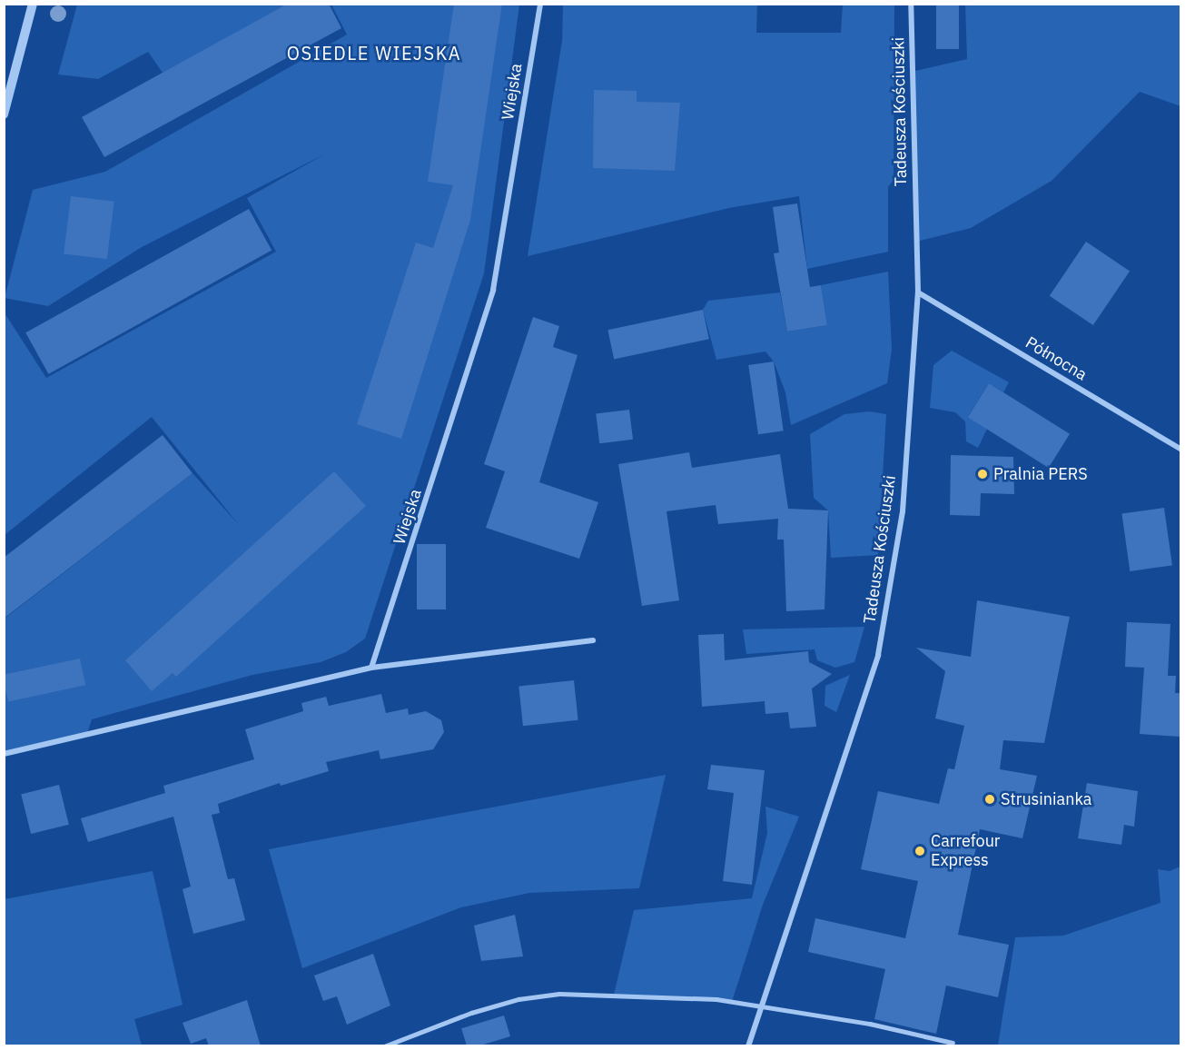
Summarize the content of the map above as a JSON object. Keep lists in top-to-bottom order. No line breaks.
{"streets":{"street":["Wiejska","Tadeusza Kościuszki","Północna"]},"crossings":[["Tadeusza Kościuszki","Północna"]],"districts":["OSIEDLE WIEJSKA"],"places":["Pralnia PERS","Strusinianka","Carrefour Express"]}
